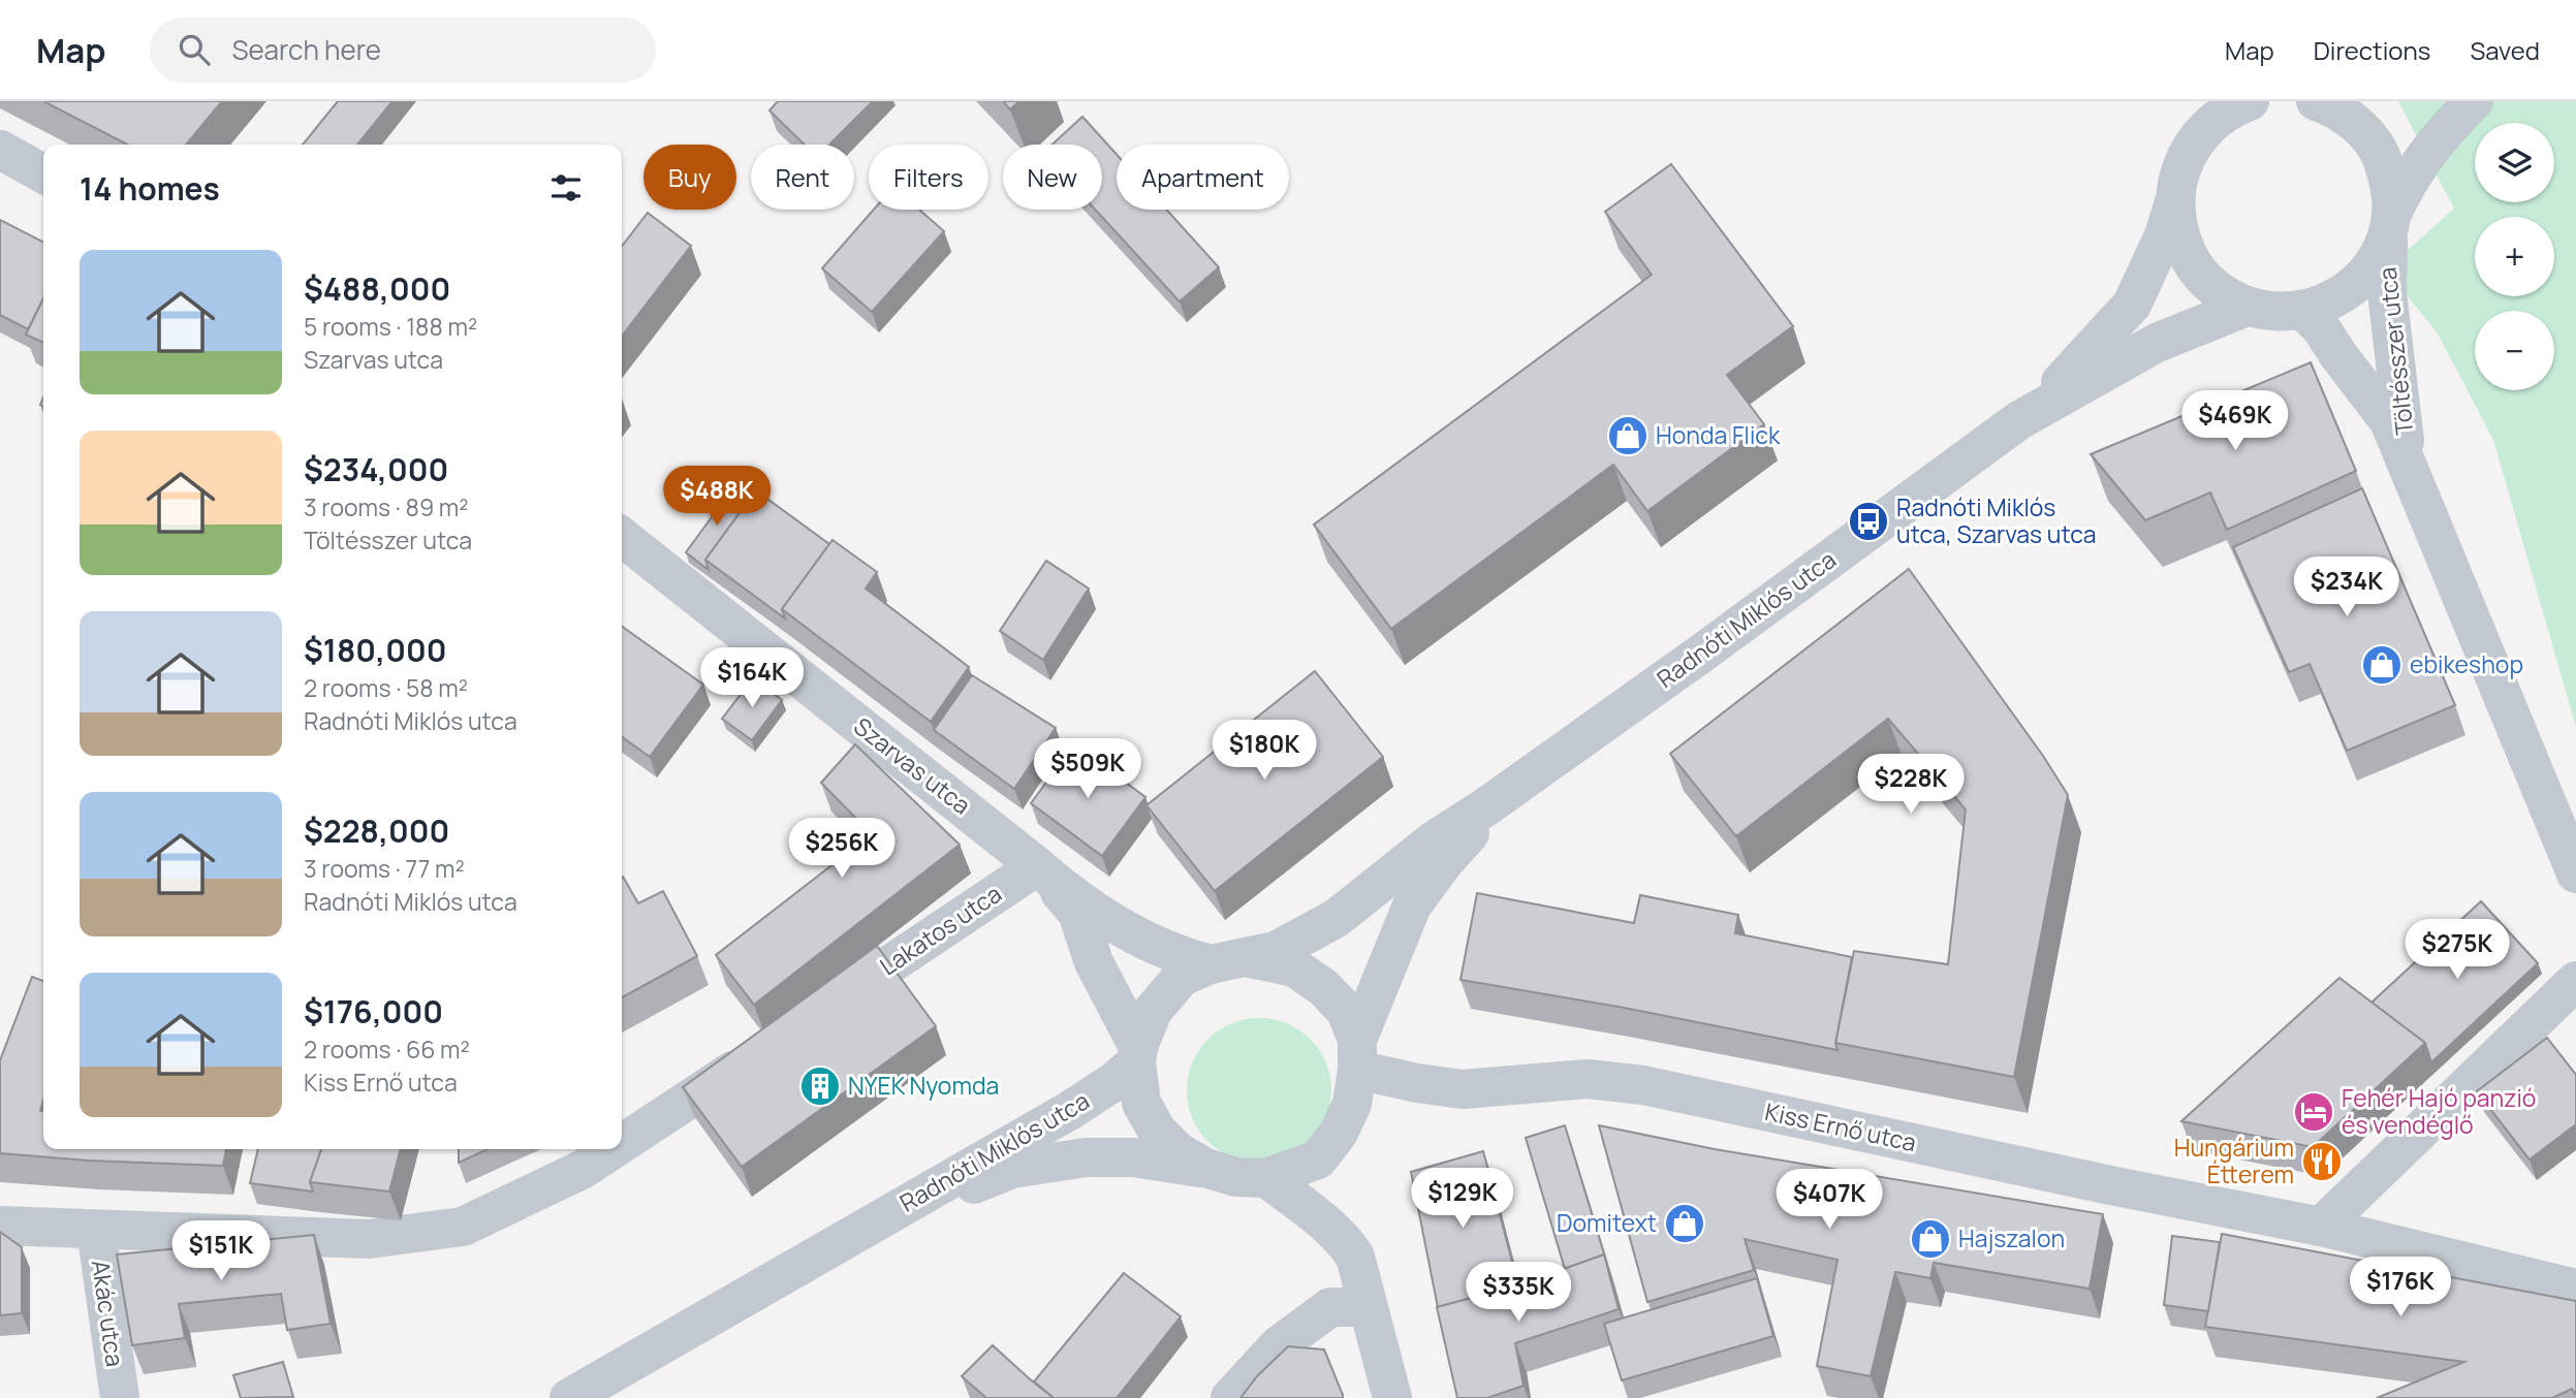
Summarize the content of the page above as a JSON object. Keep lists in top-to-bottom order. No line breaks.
{"streets":{"street":["Töltésszer utca","Radnóti Miklós utca","Szarvas utca","Lakatos utca","Kiss Ernő utca","Akác utca"]},"crossings":[["Radnóti Miklós utca","Szarvas utca"],["Radnóti Miklós utca","Kiss Ernő utca"],["Szarvas utca","Lakatos utca"],["Szarvas utca","Kiss Ernő utca"]],"places":{"shop":["Honda Flick","ebikeshop","Domitext","Hajszalon"],"bus stop":["Radnóti Miklós utca, Szarvas utca"],"building":["NYEK Nyomda"],"hotel":["Fehér Hajó panzió és vendéglő"],"restaurant":["Hungárium Étterem"]},"page":{"header":"Map","search":"Search here","nav":["Map","Directions","Saved"],"map_buttons":["+","−"],"chip":["Buy","Rent","Filters","New","Apartment"],"heading":"14 homes","list":[{"name":"$488,000","note":"5 rooms · 188 m² · Szarvas utca"},{"name":"$234,000","note":"3 rooms · 89 m² · Töltésszer utca"},{"name":"$180,000","note":"2 rooms · 58 m² · Radnóti Miklós utca"},{"name":"$228,000","note":"3 rooms · 77 m² · Radnóti Miklós utca"},{"name":"$176,000","note":"2 rooms · 66 m² · Kiss Ernő utca"}],"price":["$469K","$488K","$234K","$164K","$180K","$509K","$228K","$256K","$275K","$129K","$407K","$151K","$176K","$335K"]}}
